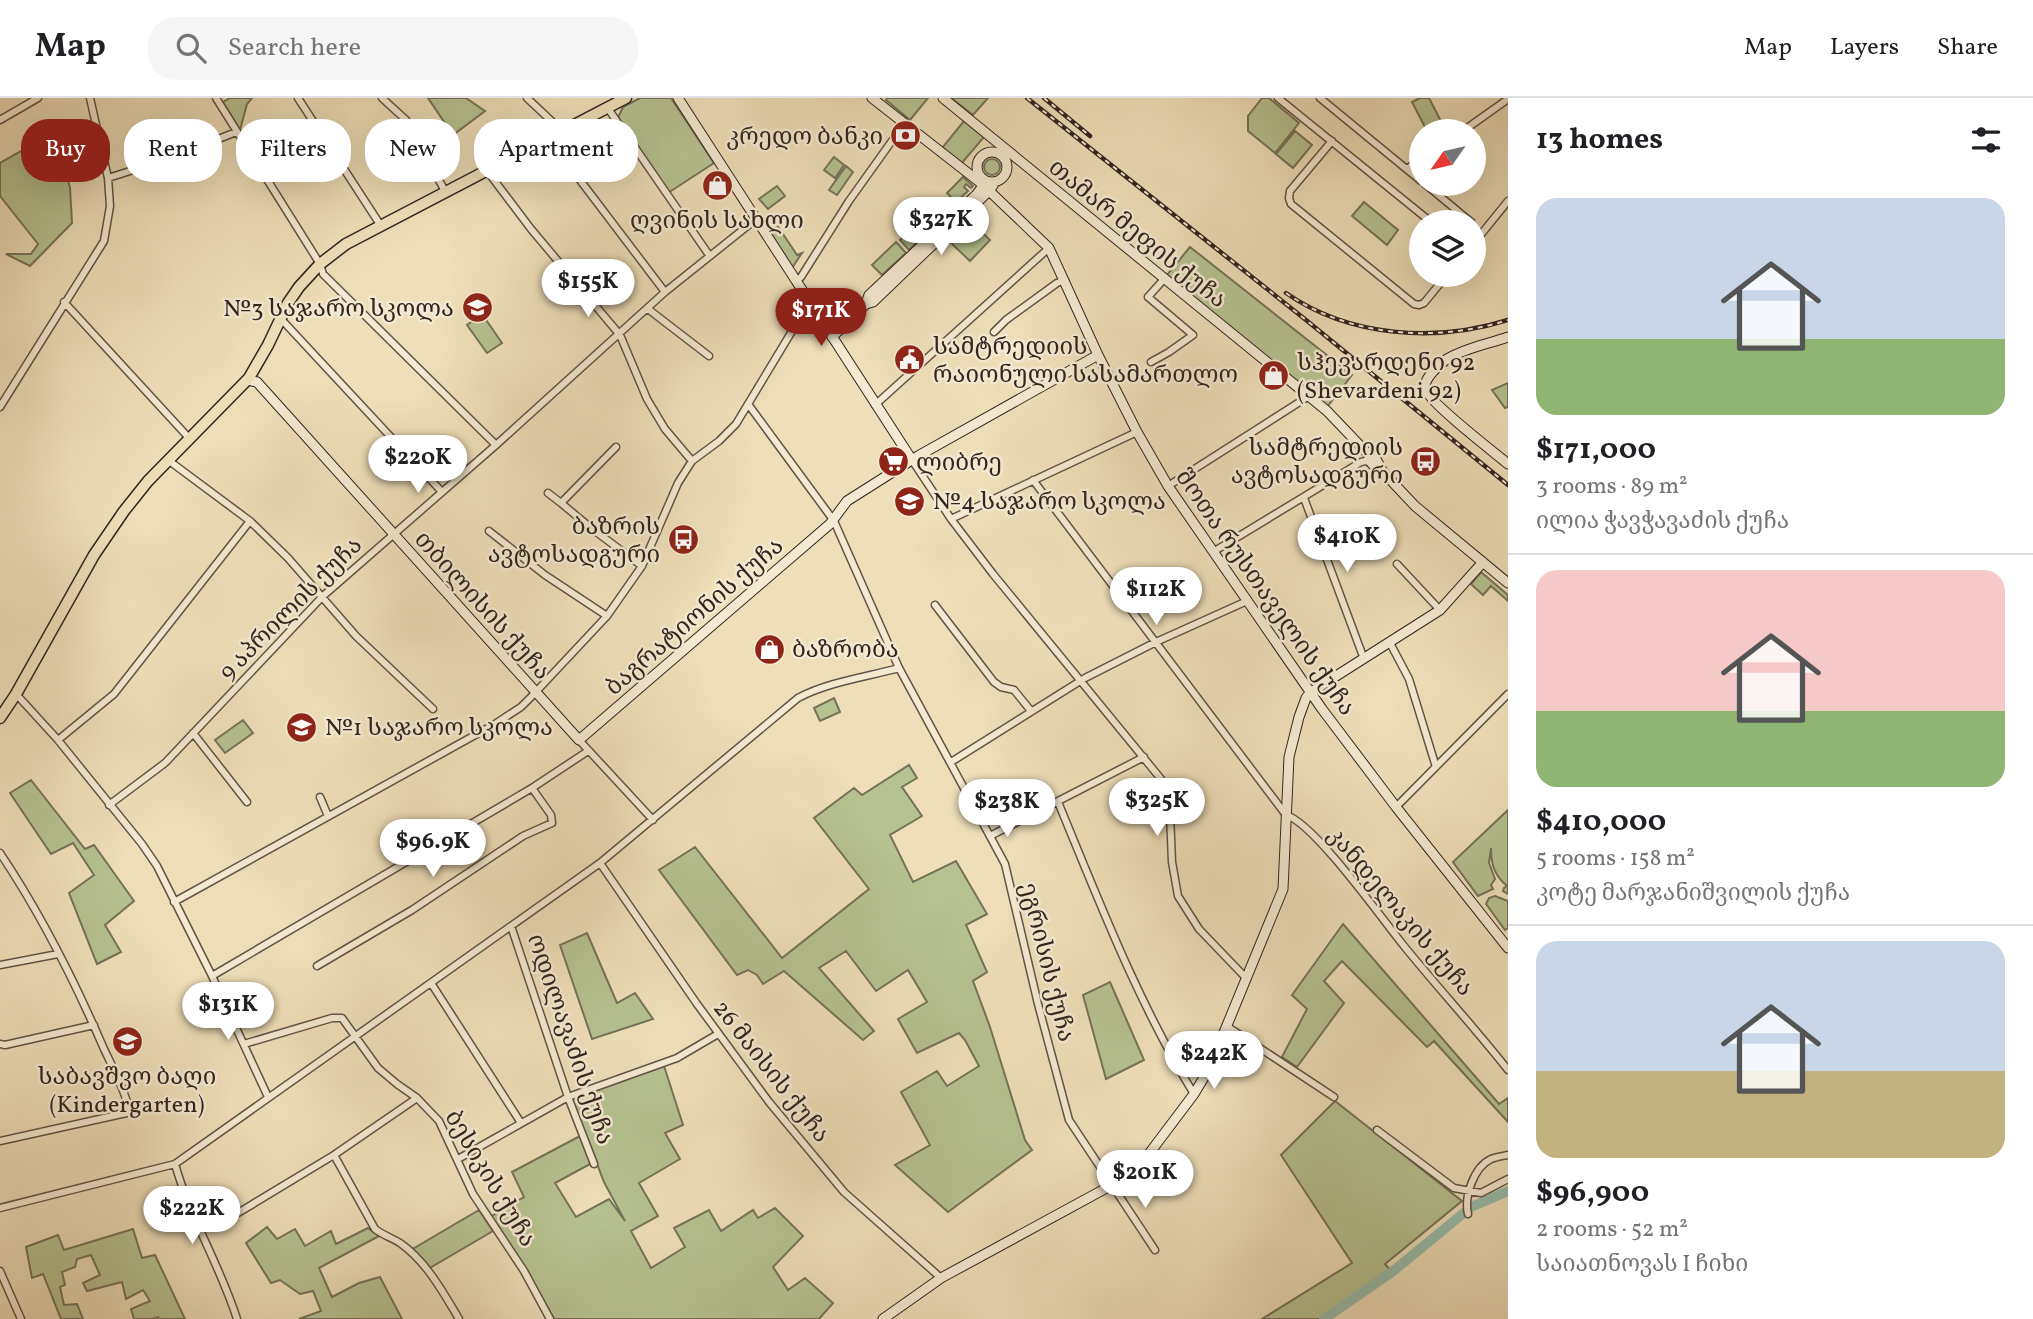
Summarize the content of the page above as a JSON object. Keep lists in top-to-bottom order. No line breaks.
{"streets":{"street":["თამარ მეფის ქუჩა","შოთა რუსთაველის ქუჩა","თბილისის ქუჩა","9 აპრილის ქუჩა","ბაგრატიონის ქუჩა","კანდელაკის ქუჩა","ეგრისის ქუჩა","ოდილავაძის ქუჩა","26 მაისის ქუჩა","ბესიკის ქუჩა"]},"crossings":[["შოთა რუსთაველის ქუჩა","ბაგრატიონის ქუჩა"],["თბილისის ქუჩა","9 აპრილის ქუჩა"],["თბილისის ქუჩა","ბაგრატიონის ქუჩა"],["ბაგრატიონის ქუჩა","ეგრისის ქუჩა"]],"places":{"bank":["კრედო ბანკი"],"shop":["ღვინის სახლი","სჰევარდენი 92 (Shevardeni 92)","ბაზრობა"],"school or university":["№3 საჯარო სკოლა","№4 საჯარო სკოლა","№1 საჯარო სკოლა","საბავშვო ბაღი (Kindergarten)"],"public building":["სამტრედიის რაიონული სასამართლო"],"bus stop":["სამტრედიის ავტოსადგური","ბაზრის ავტოსადგური"],"supermarket":["ლიბრე"]},"north":"bottom left","page":{"header":"Map","search":"Search here","nav":["Map","Layers","Share"],"heading":"13 homes","chip":["Buy","Rent","Filters","New","Apartment"],"list":[{"name":"$171,000","note":"3 rooms · 89 m² · ილია ჭავჭავაძის ქუჩა"},{"name":"$410,000","note":"5 rooms · 158 m² · კოტე მარჯანიშვილის ქუჩა"},{"name":"$96,900","note":"2 rooms · 52 m² · საიათნოვას I ჩიხი"}],"price":["$327K","$155K","$171K","$220K","$410K","$112K","$325K","$238K","$96.9K","$131K","$242K","$201K","$222K"]}}
